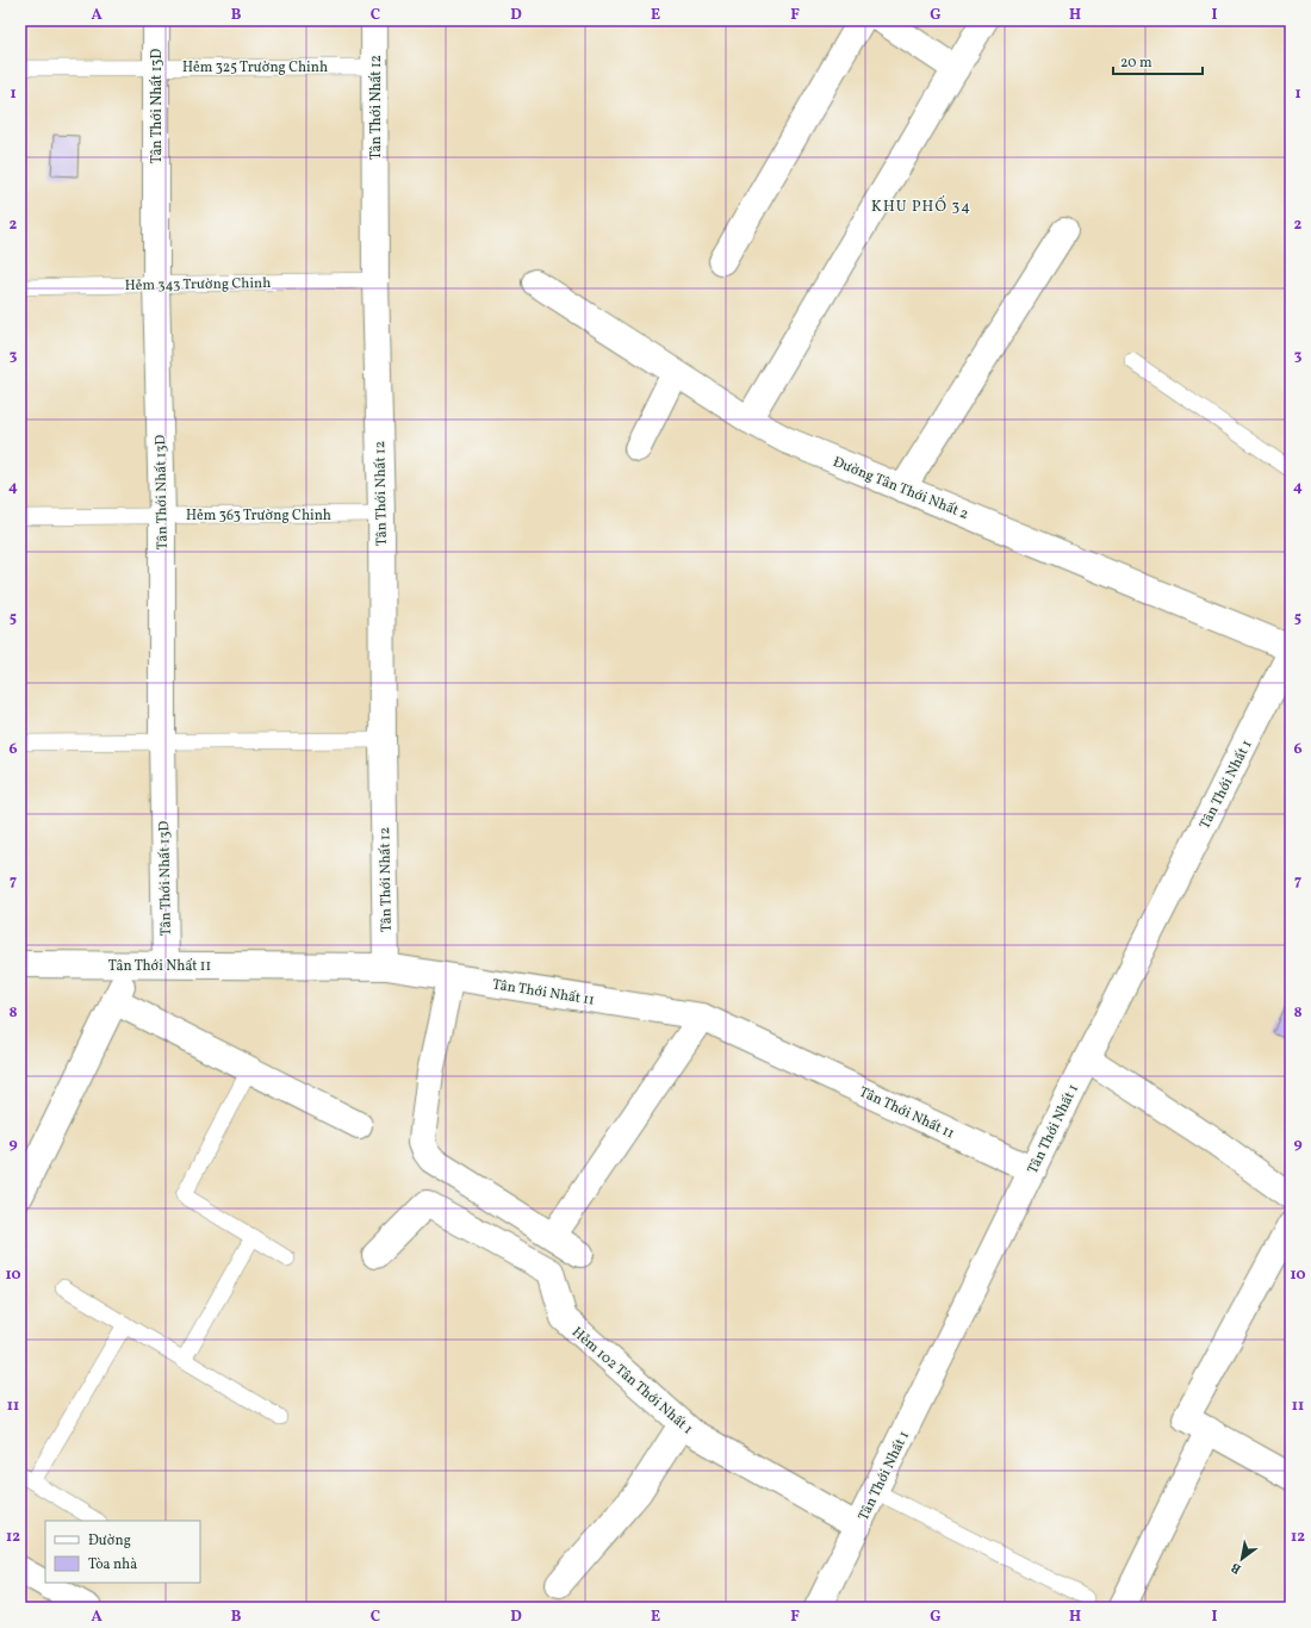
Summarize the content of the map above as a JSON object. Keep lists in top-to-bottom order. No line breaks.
{"streets":{"street":["Tân Thới Nhất 13D","Tân Thới Nhất 12","Đường Tân Thới Nhất 2","Tân Thới Nhất 1","Tân Thới Nhất 11","Hẻm 102 Tân Thới Nhất 1"],"lane":["Hẻm 325 Trường Chinh","Hẻm 343 Trường Chinh","Hẻm 363 Trường Chinh"]},"crossings":[["Hẻm 325 Trường Chinh","Tân Thới Nhất 13D"],["Hẻm 325 Trường Chinh","Tân Thới Nhất 12"],["Tân Thới Nhất 13D","Hẻm 343 Trường Chinh"],["Tân Thới Nhất 13D","Hẻm 363 Trường Chinh"],["Tân Thới Nhất 13D","Tân Thới Nhất 11"],["Tân Thới Nhất 12","Hẻm 343 Trường Chinh"],["Tân Thới Nhất 12","Hẻm 363 Trường Chinh"],["Tân Thới Nhất 12","Tân Thới Nhất 11"],["Tân Thới Nhất 1","Tân Thới Nhất 11"],["Tân Thới Nhất 1","Hẻm 102 Tân Thới Nhất 1"]],"districts":["KHU PHỐ 34"],"legend":["Đường","Tòa nhà"],"scale_bar":"20 m","north":"bottom left","grid":{"columns":["A","B","C","D","E","F","G","H","I"],"rows":["1","2","3","4","5","6","7","8","9","10","11","12"]}}
